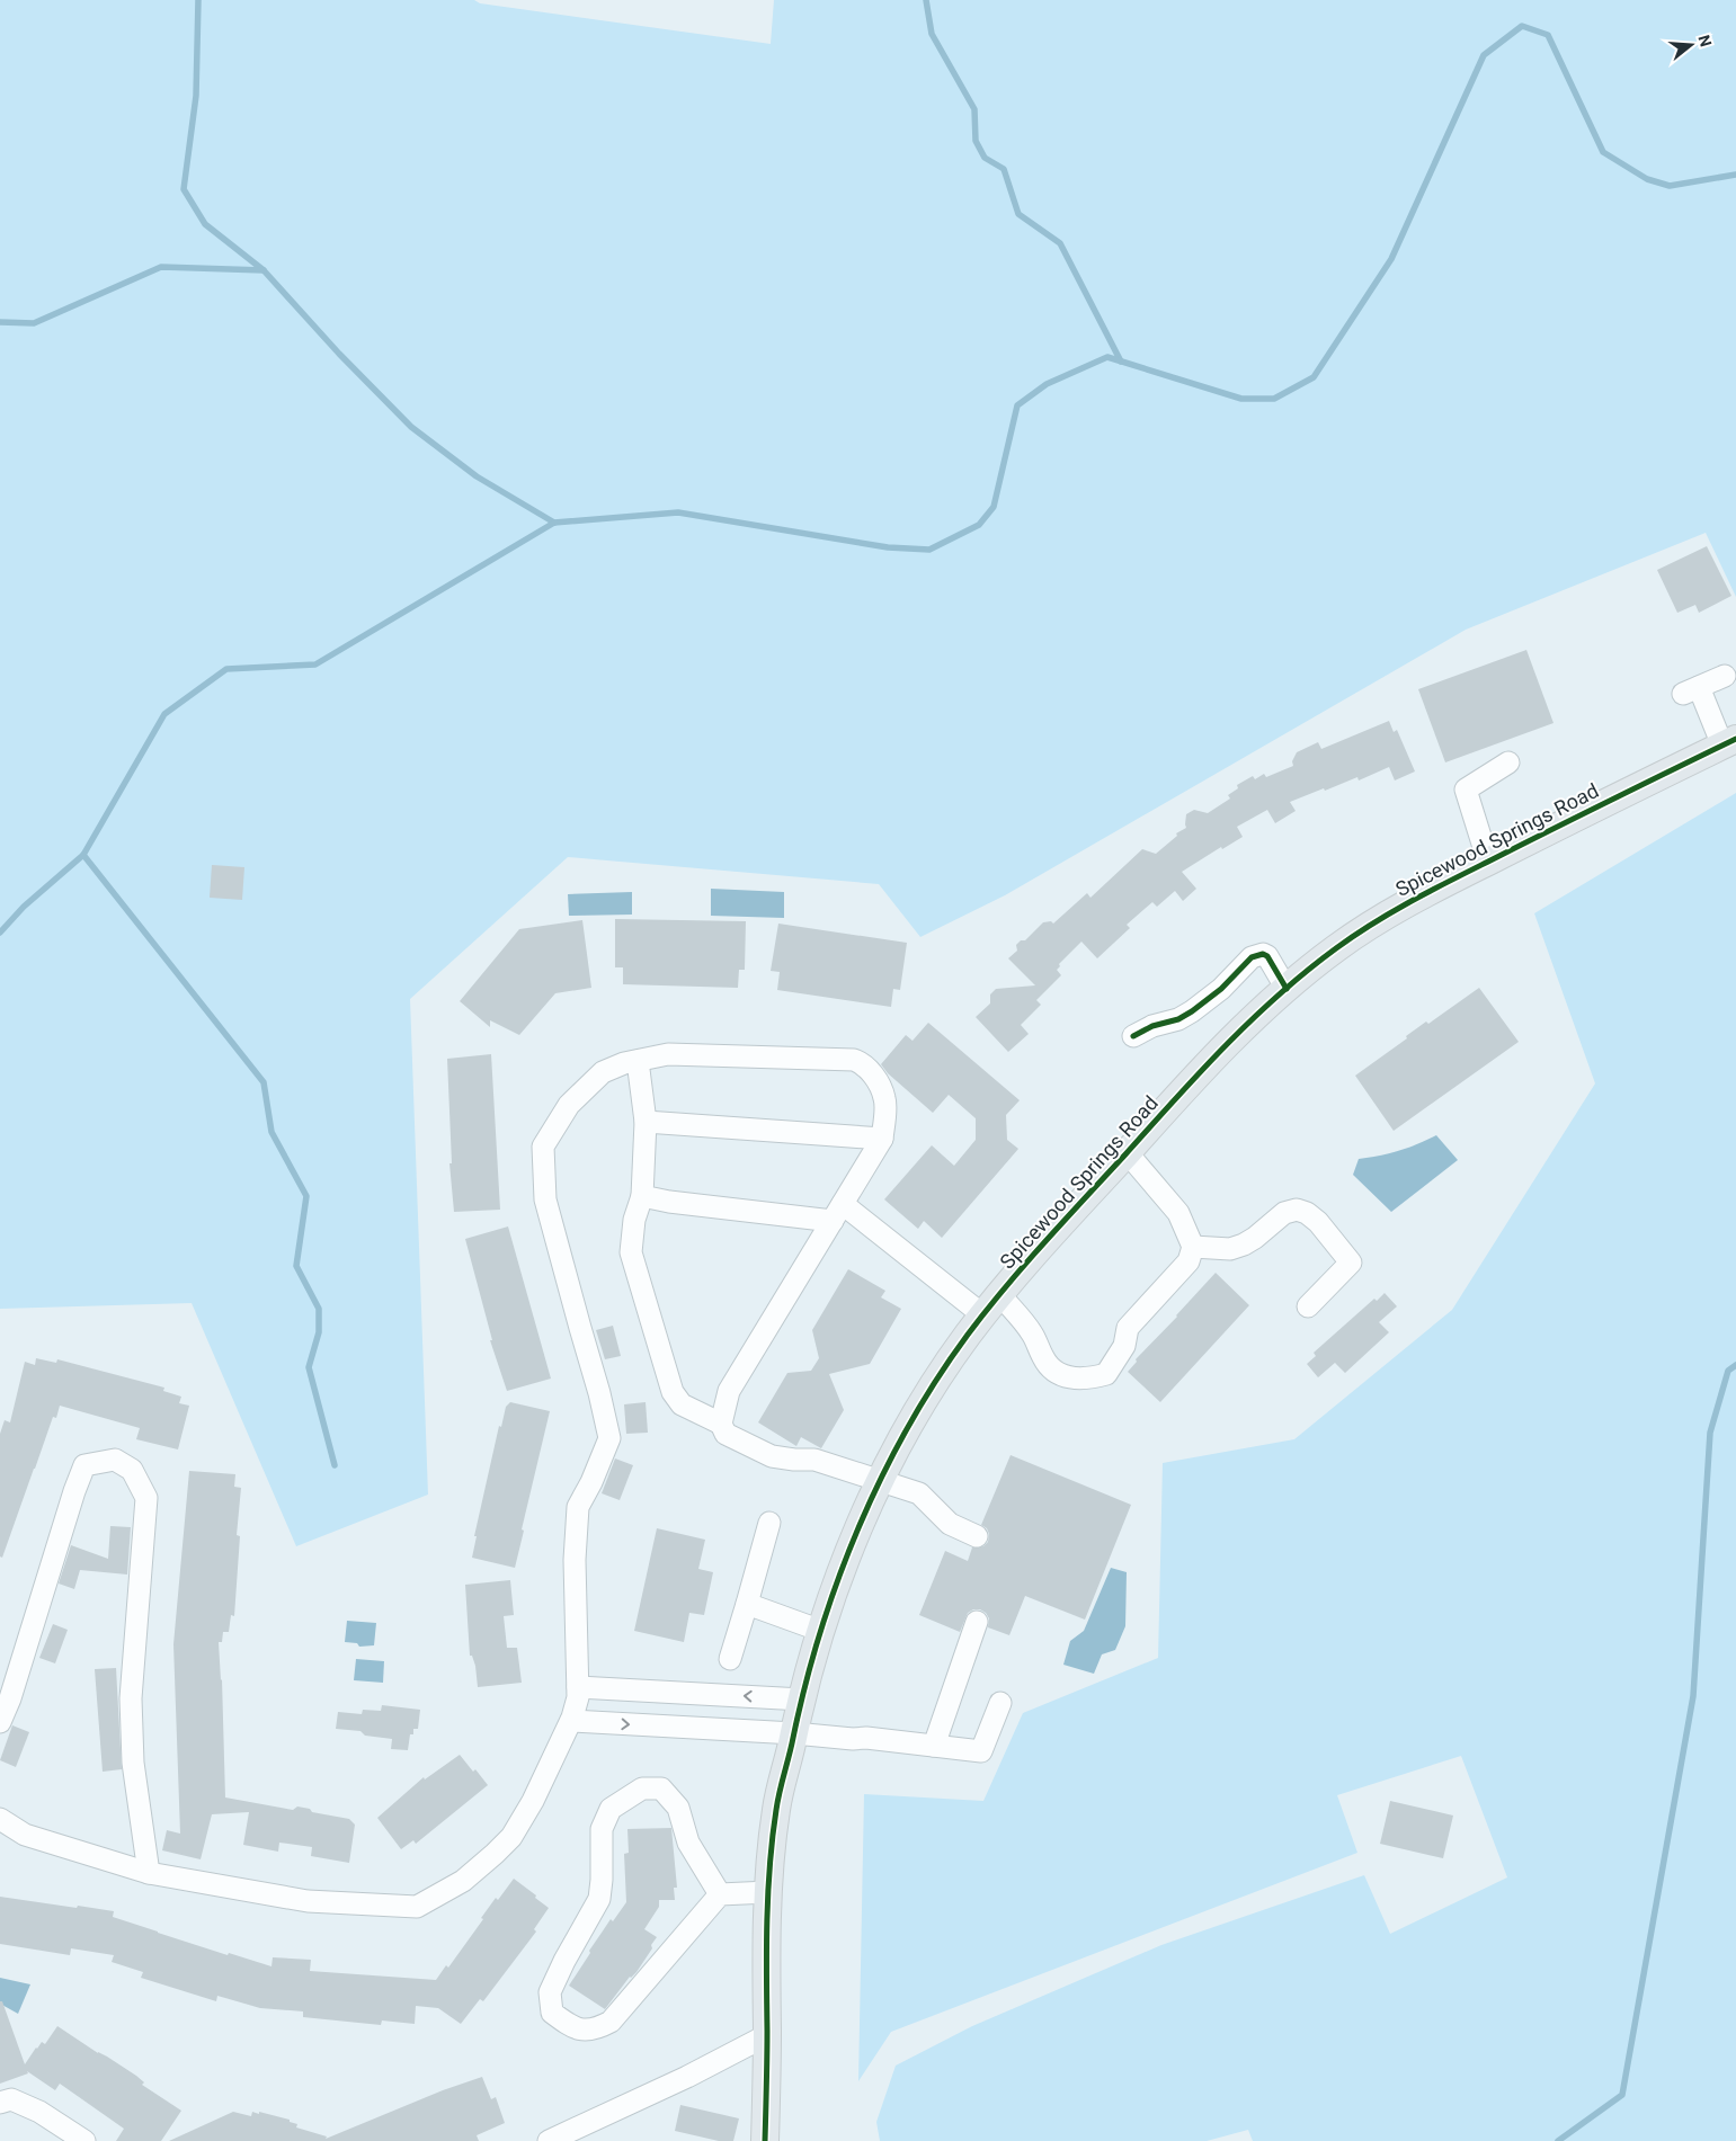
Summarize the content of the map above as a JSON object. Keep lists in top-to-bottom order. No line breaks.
{"streets":{"main road":["Spicewood Springs Road"]},"north":"right"}
